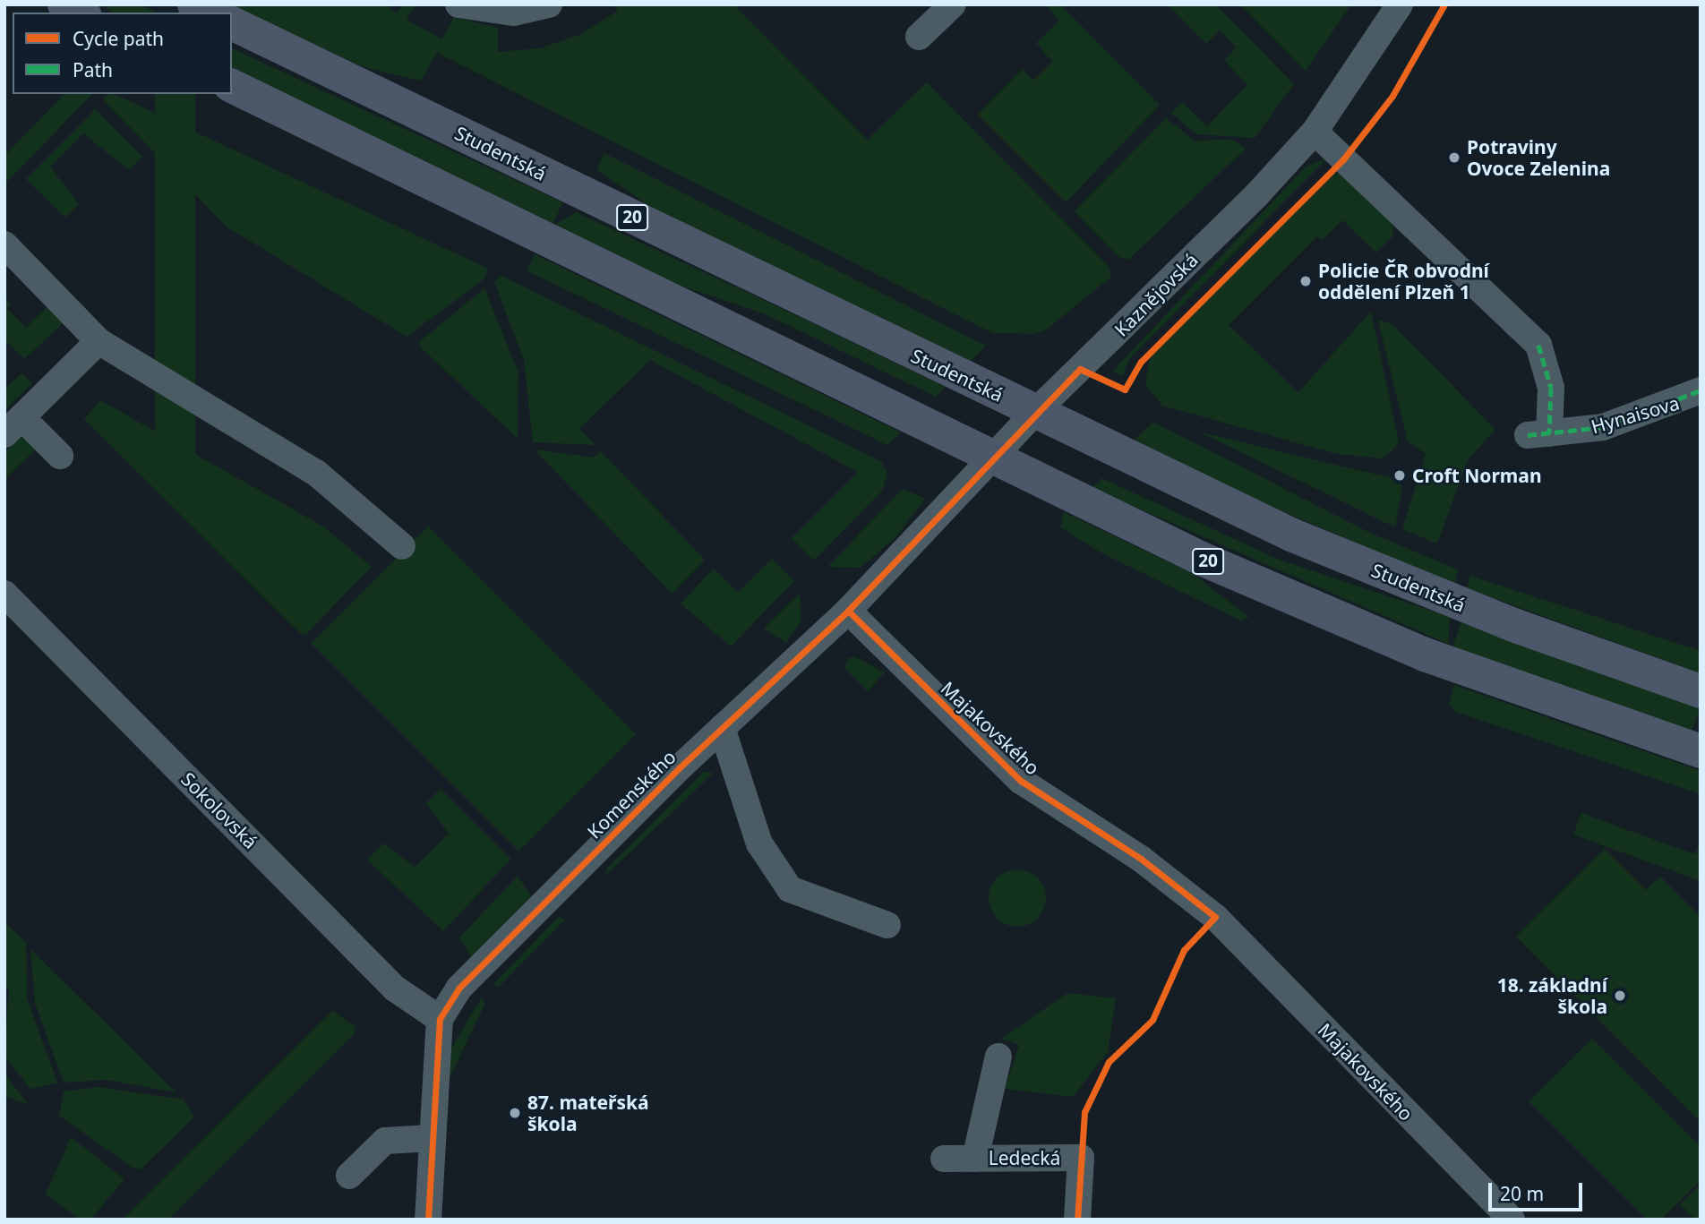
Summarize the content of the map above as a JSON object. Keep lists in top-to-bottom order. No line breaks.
{"streets":{"main road":["Studentská","20"],"street":["Kaznějovská","Hynaisova","Majakovského","Komenského","Sokolovská","Ledecká"]},"crossings":[["Studentská","Kaznějovská"],["20","Kaznějovská"],["20","Komenského"],["Kaznějovská","Hynaisova"],["Kaznějovská","Komenského"],["Majakovského","Komenského"],["Komenského","Sokolovská"]],"places":["Potraviny Ovoce Zelenina","Policie ČR obvodní oddělení Plzeň 1","Croft Norman","18. základní škola","87. mateřská škola"],"legend":["Cycle path","Path"],"scale_bar":"20 m"}
